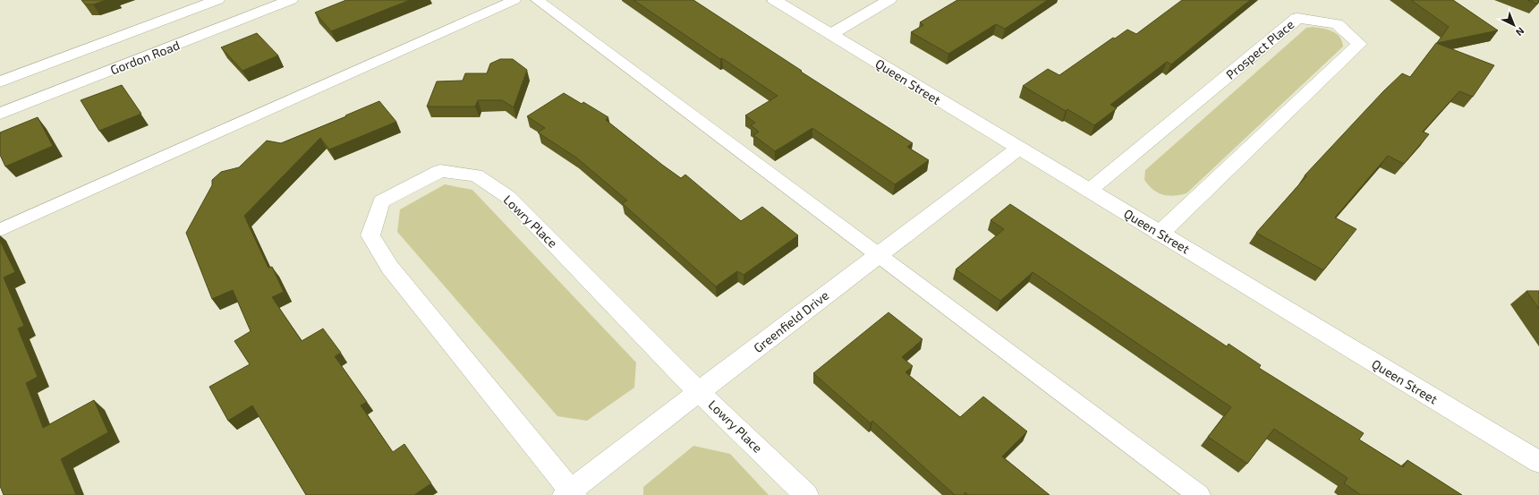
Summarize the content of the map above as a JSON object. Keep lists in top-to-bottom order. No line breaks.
{"streets":{"street":["Prospect Place","Gordon Road","Queen Street","Lowry Place","Greenfield Drive"]},"crossings":[["Prospect Place","Queen Street"],["Queen Street","Greenfield Drive"],["Lowry Place","Greenfield Drive"]],"north":"bottom right"}
